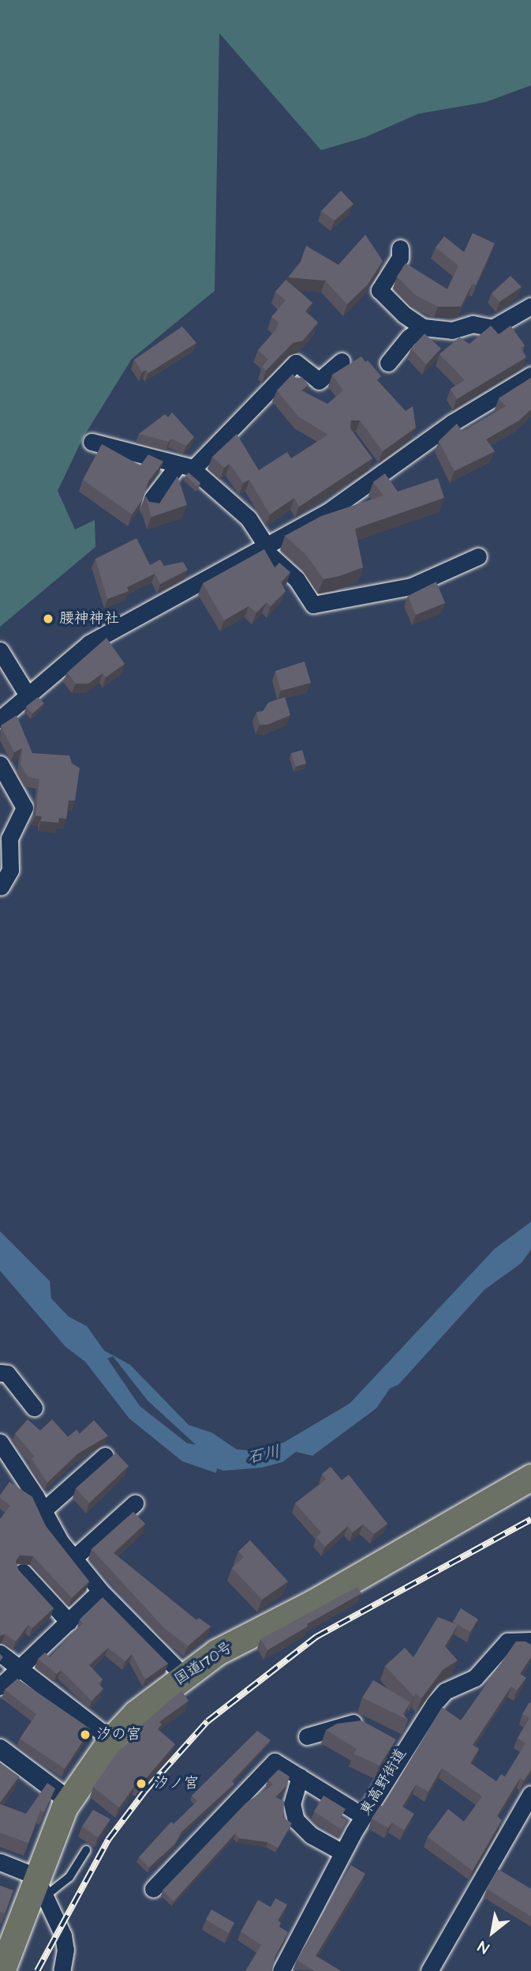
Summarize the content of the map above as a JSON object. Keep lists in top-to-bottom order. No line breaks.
{"streets":{"highway":["国道170号"],"street":["東高野街道"]},"water":["石川"],"places":["腰神神社","汐の宮","汐ノ宮"],"north":"bottom left"}
